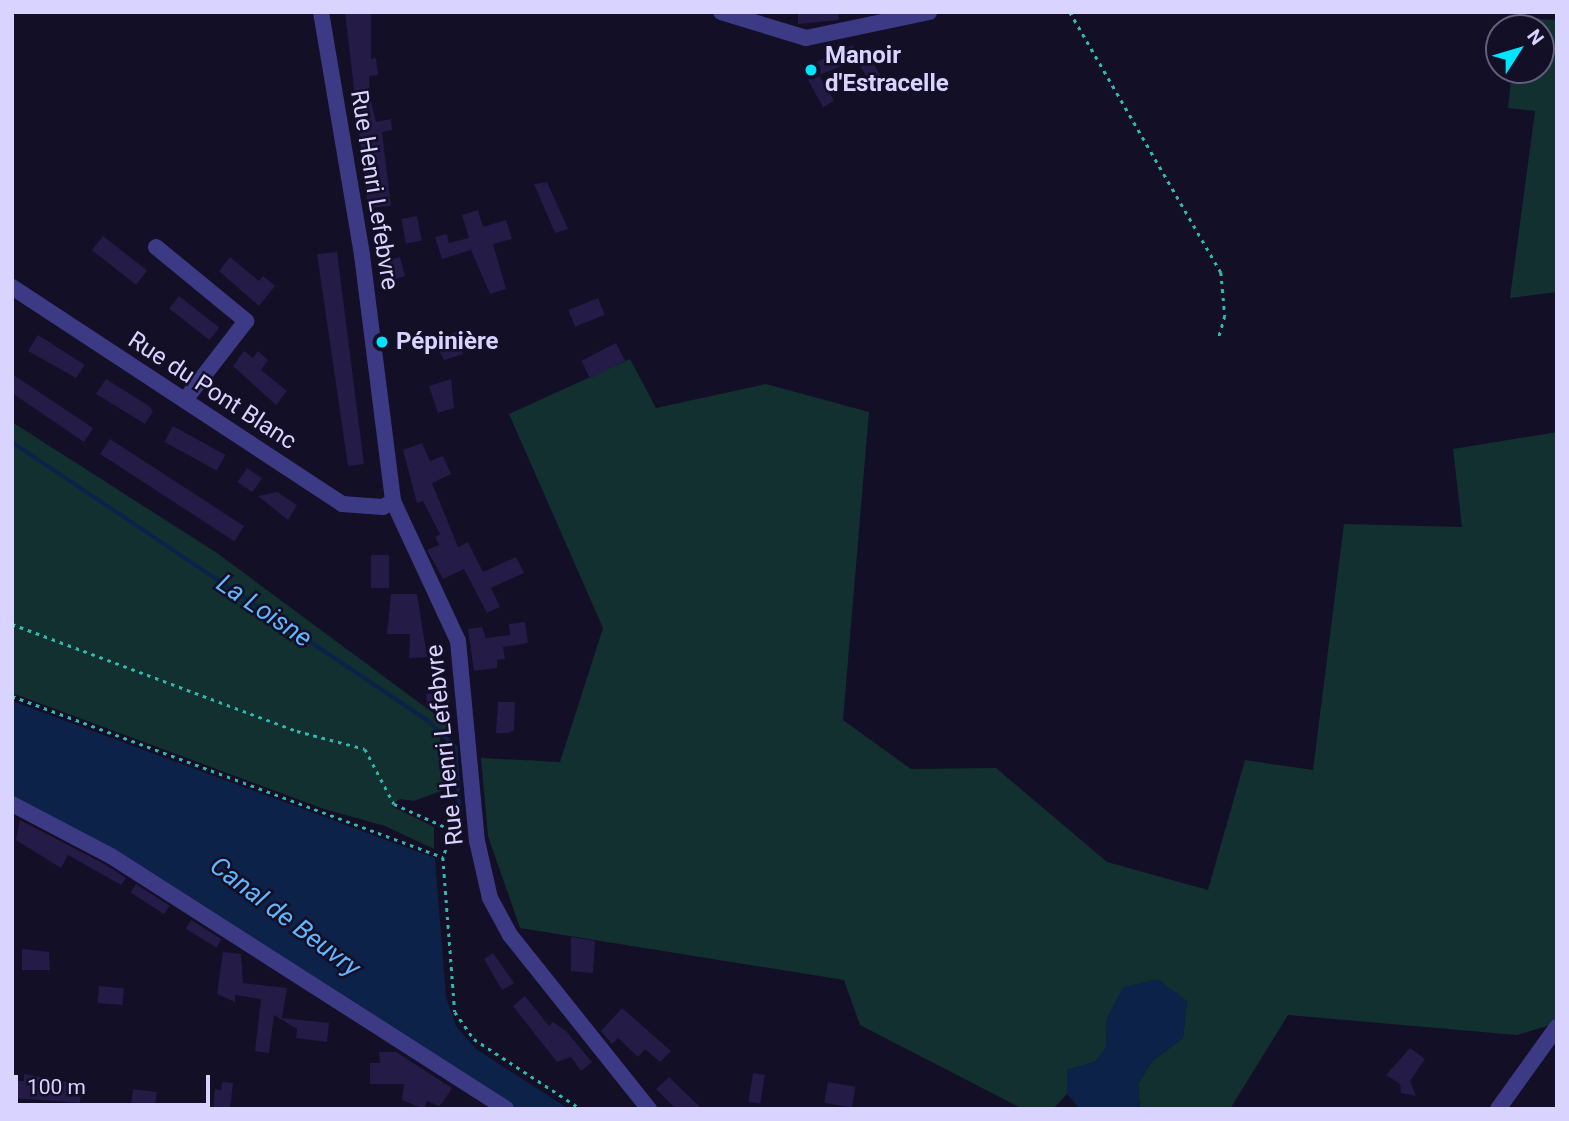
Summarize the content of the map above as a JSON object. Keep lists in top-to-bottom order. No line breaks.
{"streets":{"street":["Rue Henri Lefebvre","Rue du Pont Blanc"]},"crossings":[["Rue Henri Lefebvre","Rue du Pont Blanc"]],"water":["La Loisne","Canal de Beuvry"],"places":["Manoir d'Estracelle","Pépinière"],"scale_bar":"100 m","north":"top right"}
